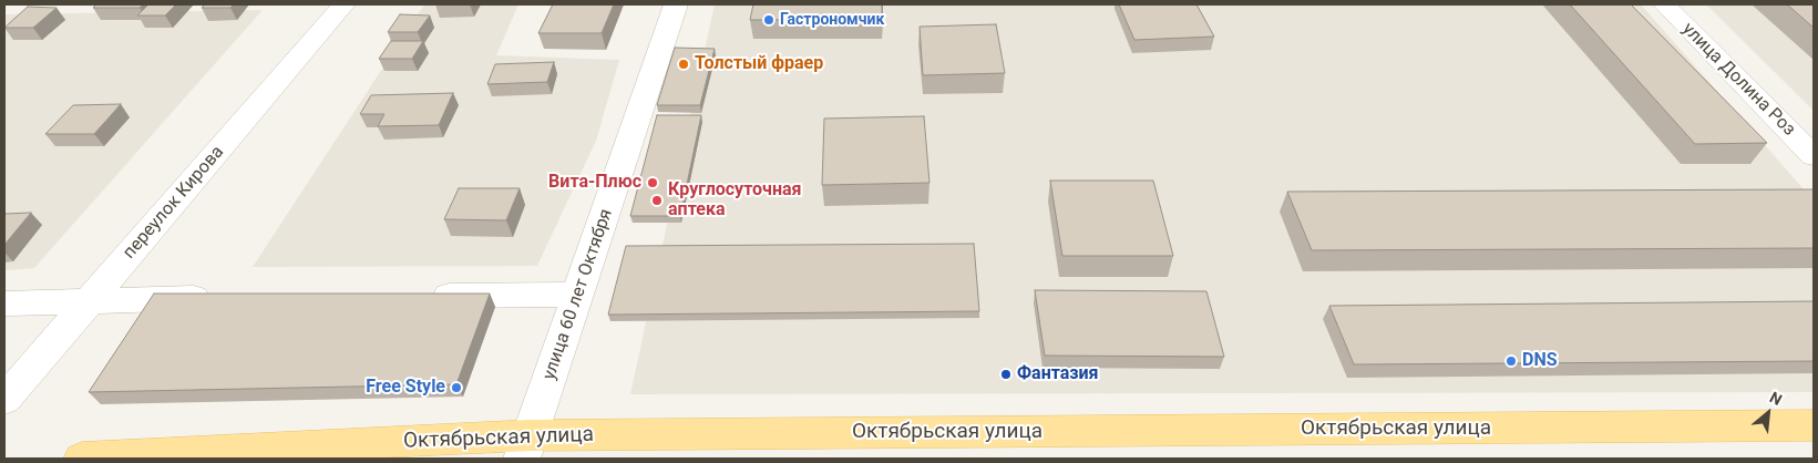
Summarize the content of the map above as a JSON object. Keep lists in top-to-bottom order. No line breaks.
{"streets":{"main road":["Октябрьская улица"],"street":["улица Долина Роз","переулок Кирова","улица 60 лет Октября"]},"crossings":[["улица 60 лет Октября","Октябрьская улица"]],"places":["Гастрономчик","Толстый фраер","Вита-Плюс","Круглосуточная аптека","DNS","Фантазия","Free Style"],"north":"top right"}
